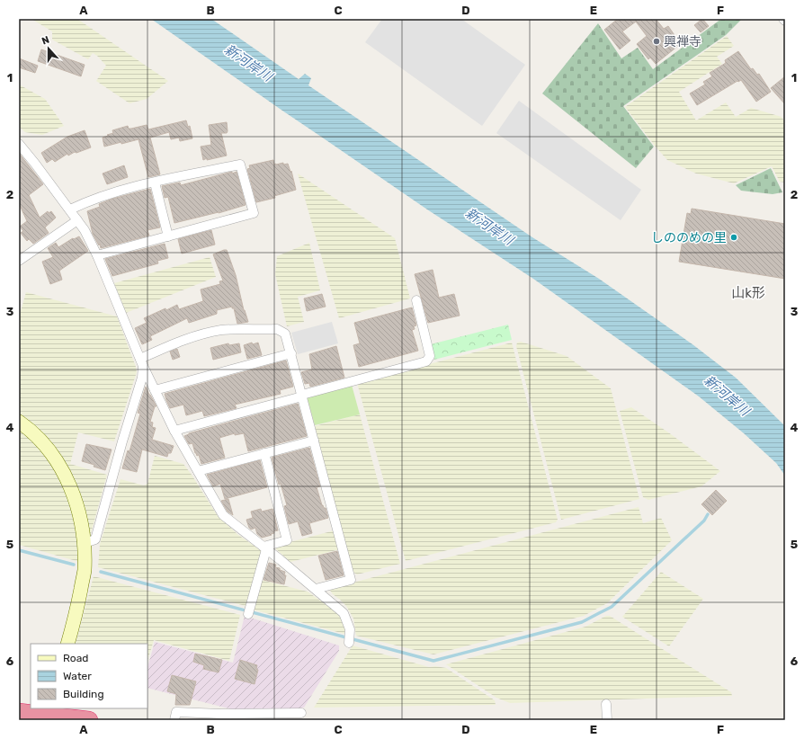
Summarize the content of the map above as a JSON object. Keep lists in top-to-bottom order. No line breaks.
{"districts":["山k形"],"water":["新河岸川"],"places":["興禅寺","しののめの里"],"legend":["Road","Water","Building"],"north":"top","grid":{"columns":["A","B","C","D","E","F"],"rows":["1","2","3","4","5","6"]}}
